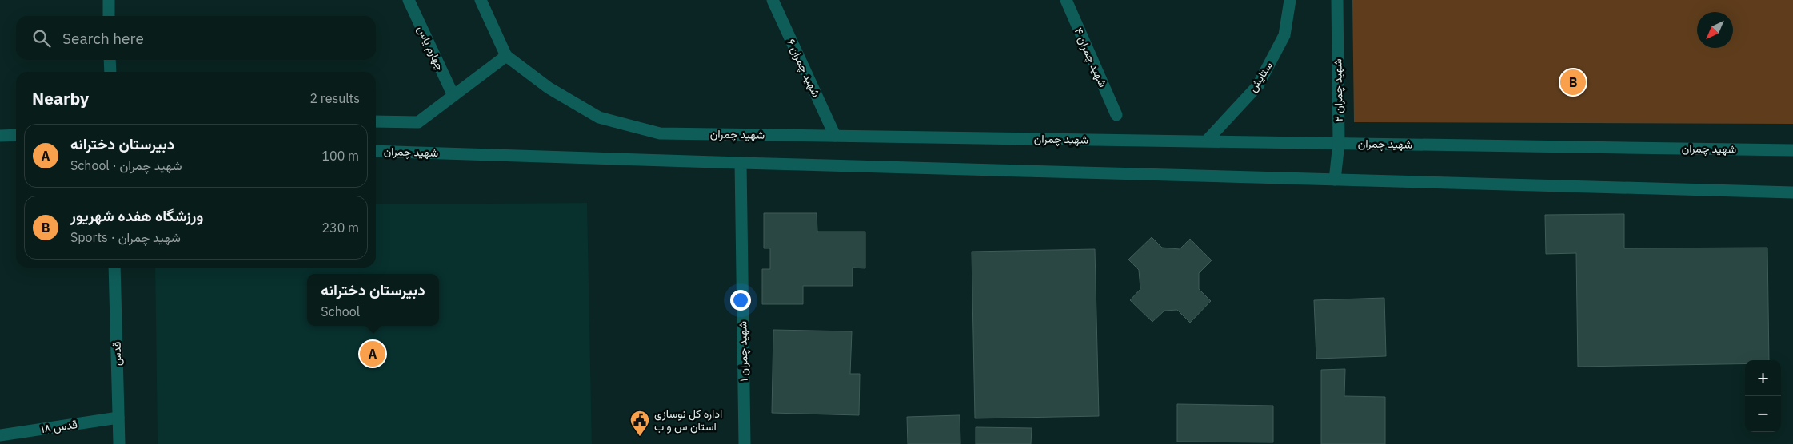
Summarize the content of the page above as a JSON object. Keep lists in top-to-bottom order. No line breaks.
{"streets":{"street":["چهارم یاس","شهید چمران ۴","شهید چمران ۶","ستایش","شهید چمران ۲","شهید چمران","شهید چمران ۱","قدس","قدس ۱۸"]},"crossings":[["شهید چمران ۶","شهید چمران"],["ستایش","شهید چمران"],["شهید چمران ۲","شهید چمران"],["شهید چمران","شهید چمران ۱"],["قدس","قدس ۱۸"]],"places":{"public building":["اداره کل نوسازی استان س و ب"]},"north":"bottom left","page":{"search":"Search here","pins":["B","A"],"heading":["Nearby","2 results"],"list":[{"mark":"A","name":"دبیرستان دخترانه","note":"School · شهید چمران","value":"100 m"},{"mark":"B","name":"ورزشگاه هفده شهریور","note":"Sports · شهید چمران","value":"230 m"}],"popup":["دبیرستان دخترانه","School"],"map_buttons":["+","−"]}}
